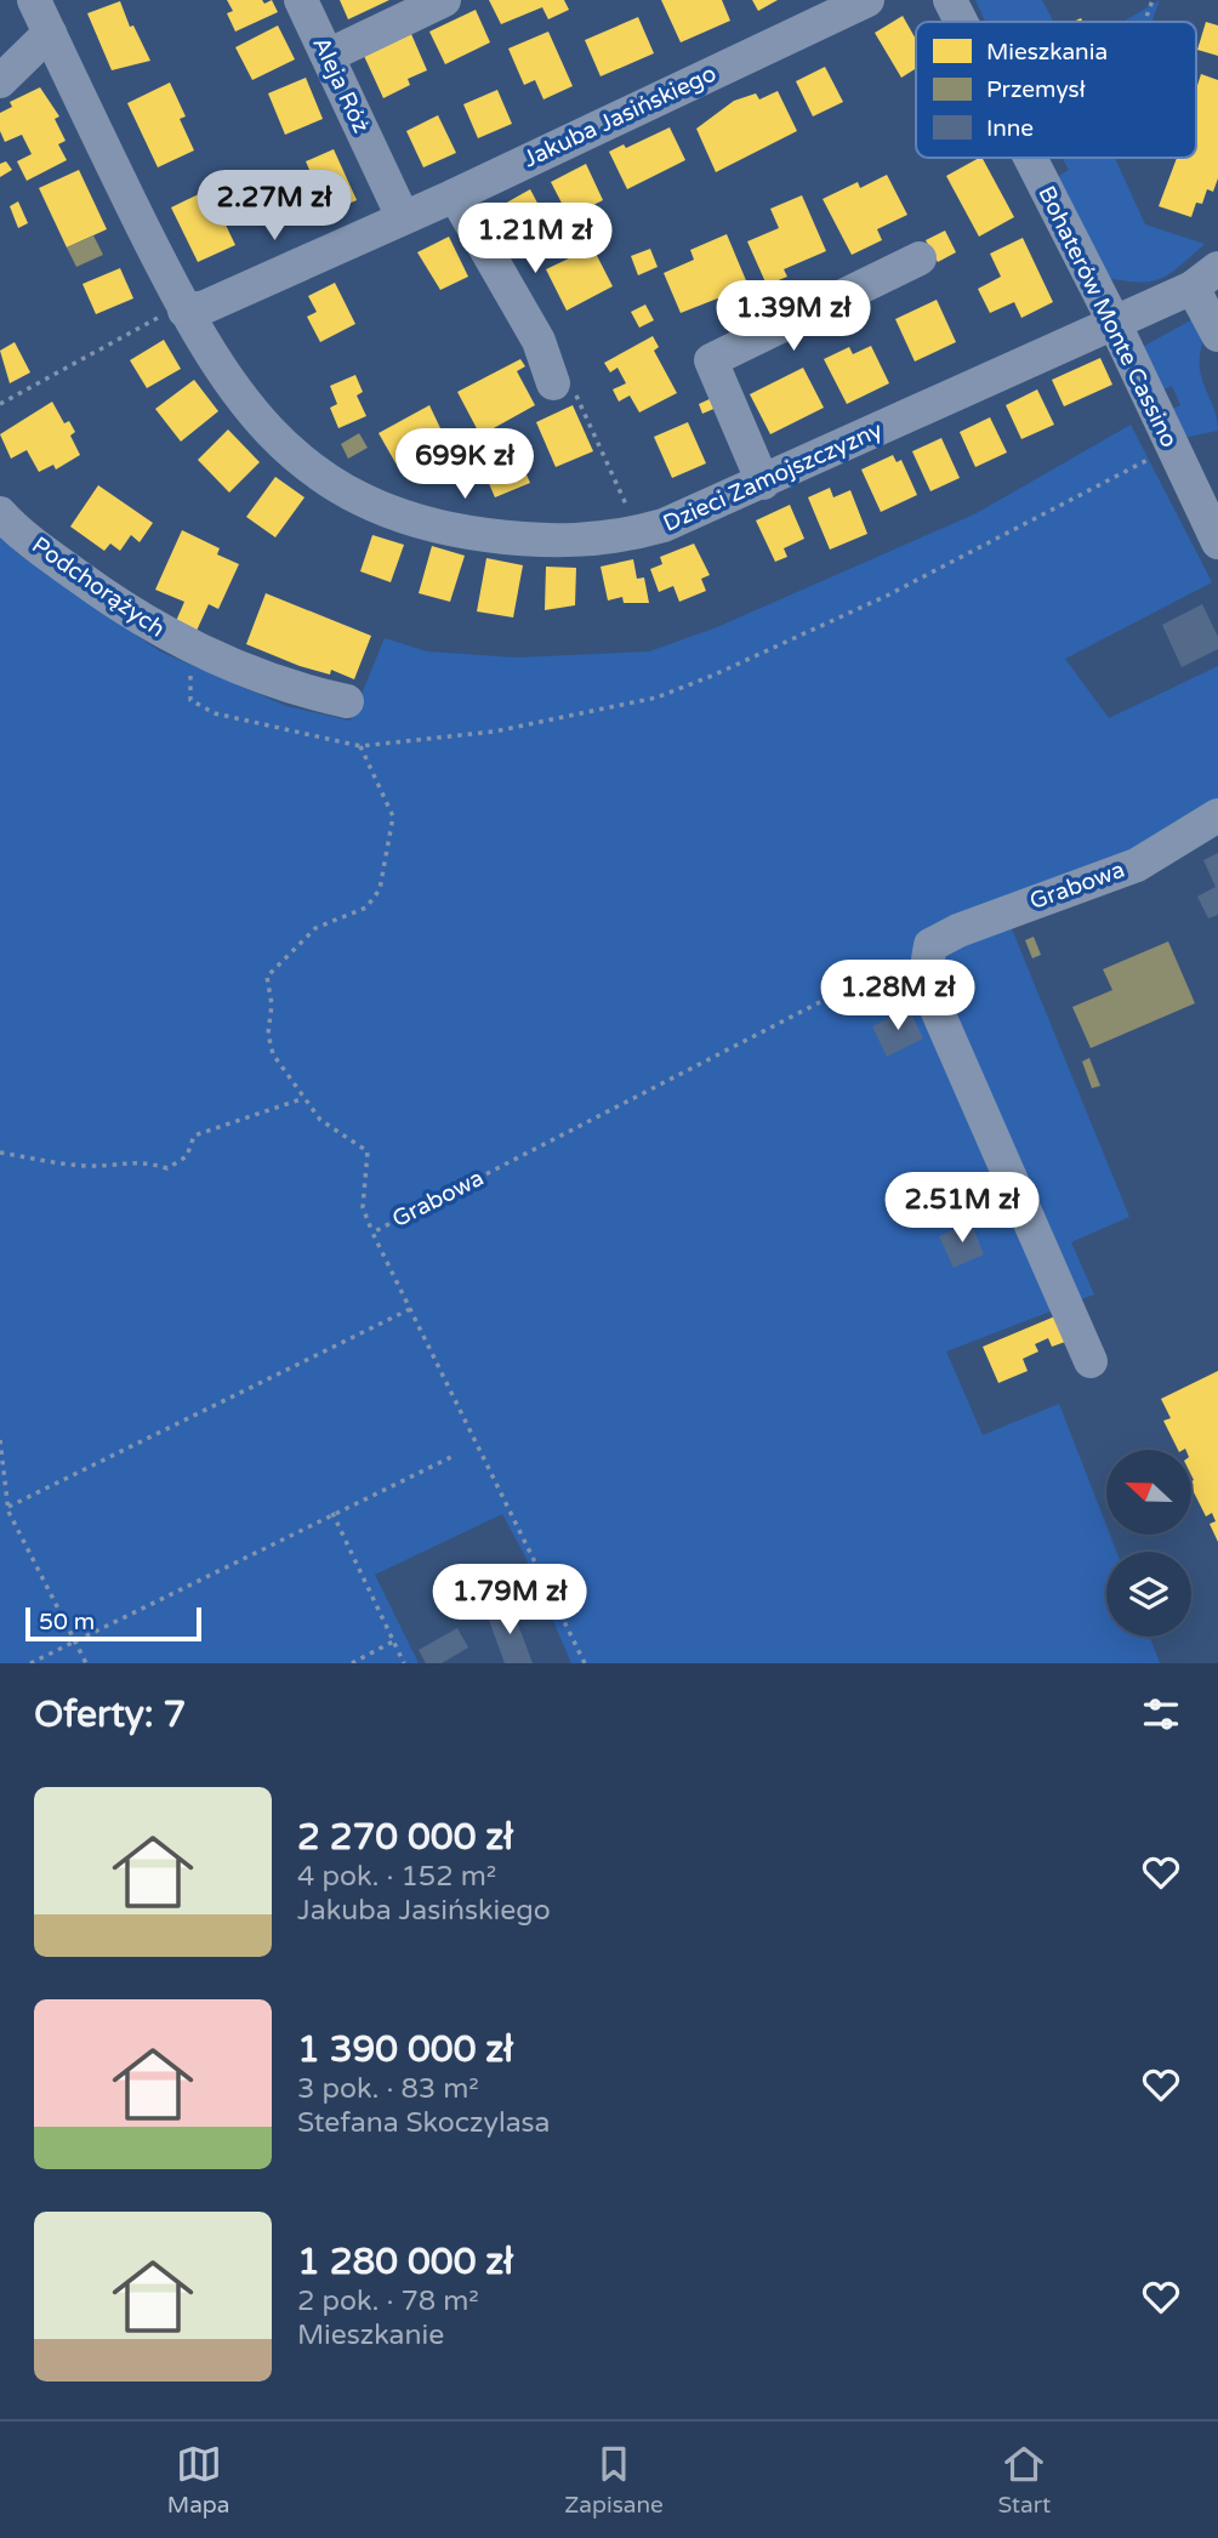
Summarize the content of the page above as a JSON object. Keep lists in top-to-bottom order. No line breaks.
{"streets":{"street":["Aleja Róż","Jakuba Jasińskiego","Bohaterów Monte Cassino","Dzieci Zamojszczyzny","Podchorążych","Grabowa"]},"crossings":[["Aleja Róż","Jakuba Jasińskiego"],["Jakuba Jasińskiego","Dzieci Zamojszczyzny"],["Bohaterów Monte Cassino","Dzieci Zamojszczyzny"]],"legend":["Mieszkania","Przemysł","Inne"],"scale_bar":"50 m","north":"left","page":{"price":["2.27M zł","1.21M zł","1.39M zł","699K zł","1.28M zł","2.51M zł","1.79M zł"],"scale":"50 m","heading":"Oferty: 7","list":[{"name":"2 270 000 zł","note":"4 pok. · 152 m² · Jakuba Jasińskiego"},{"name":"1 390 000 zł","note":"3 pok. · 83 m² · Stefana Skoczylasa"},{"name":"1 280 000 zł","note":"2 pok. · 78 m² · Mieszkanie"}],"tabs":["Mapa","Zapisane","Start"]}}
